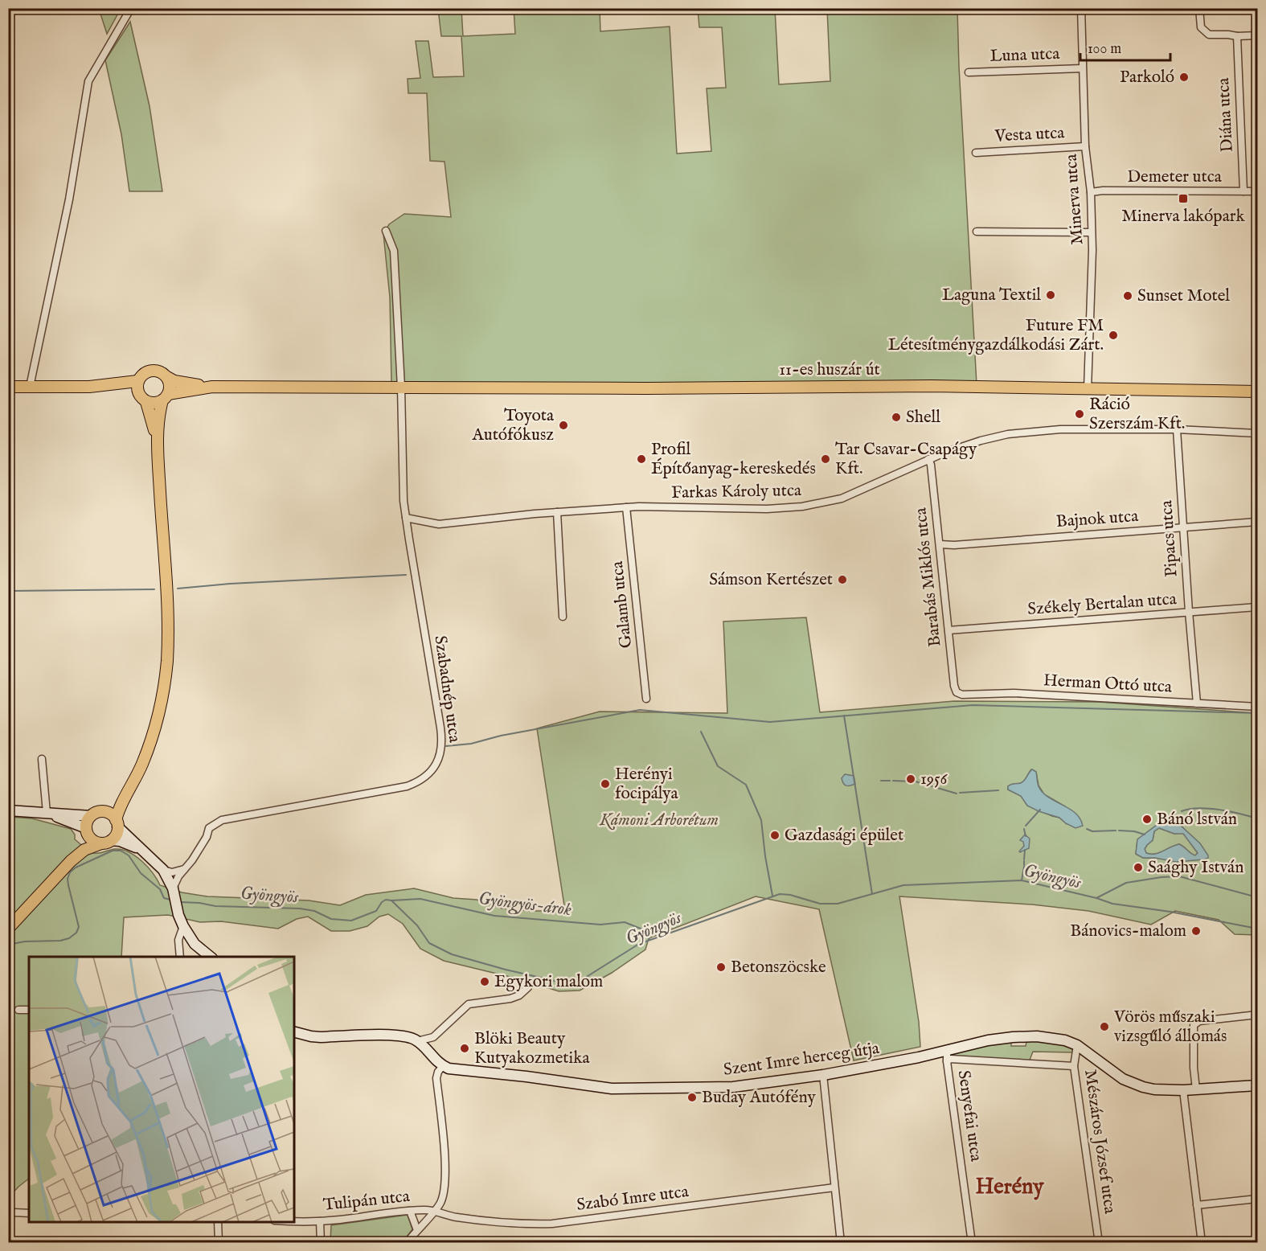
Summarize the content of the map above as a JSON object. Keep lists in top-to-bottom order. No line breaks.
{"streets":{"main road":["11-es huszár út","Szent Imre herceg útja"],"street":["Luna utca","Diána utca","Vesta utca","Demeter utca","Minerva utca","Farkas Károly utca","Bajnok utca","Pipacs utca","Barabás Miklós utca","Galamb utca","Székely Bertalan utca","Herman Ottó utca","Szabadnép utca","Senyefai utca","Mészáros József utca","Szabó Imre utca","Tulipán utca"]},"crossings":[["Luna utca","Minerva utca"],["Diána utca","Demeter utca"],["Vesta utca","Minerva utca"],["Demeter utca","Minerva utca"],["Minerva utca","11-es huszár út"],["11-es huszár út","Szabadnép utca"],["Farkas Károly utca","Pipacs utca"],["Farkas Károly utca","Barabás Miklós utca"],["Farkas Károly utca","Galamb utca"],["Farkas Károly utca","Szabadnép utca"],["Bajnok utca","Pipacs utca"],["Bajnok utca","Barabás Miklós utca"],["Pipacs utca","Székely Bertalan utca"],["Pipacs utca","Herman Ottó utca"],["Barabás Miklós utca","Székely Bertalan utca"],["Barabás Miklós utca","Herman Ottó utca"],["Szent Imre herceg útja","Senyefai utca"],["Szent Imre herceg útja","Mészáros József utca"],["Szent Imre herceg útja","Tulipán utca"],["Szabó Imre utca","Tulipán utca"]],"districts":["Herény"],"water":["Gyöngyös","Gyöngyös-árok"],"parks":["Kámoni Arborétum"],"places":{"other":["Parkoló","Laguna Textil","Sunset Motel","Future FM Létesítménygazdálkodási Zárt.","Ráció Szerszám Kft.","Shell","Toyota Autófókusz","Profil Építőanyag-kereskedés","Tar Csavar-Csapágy Kft.","Sámson Kertészet","1956","Herényi focipálya","Bánó lstván","Gazdasági épület","Saághy István","Bánovics-malom","Betonszöcske","Egykori malom","Vörös műszaki vizsgűló állomás","Blöki Beauty Kutyakozmetika","Buday Autófény"],"transit":["Minerva lakópark"]},"scale_bar":"100 m"}
